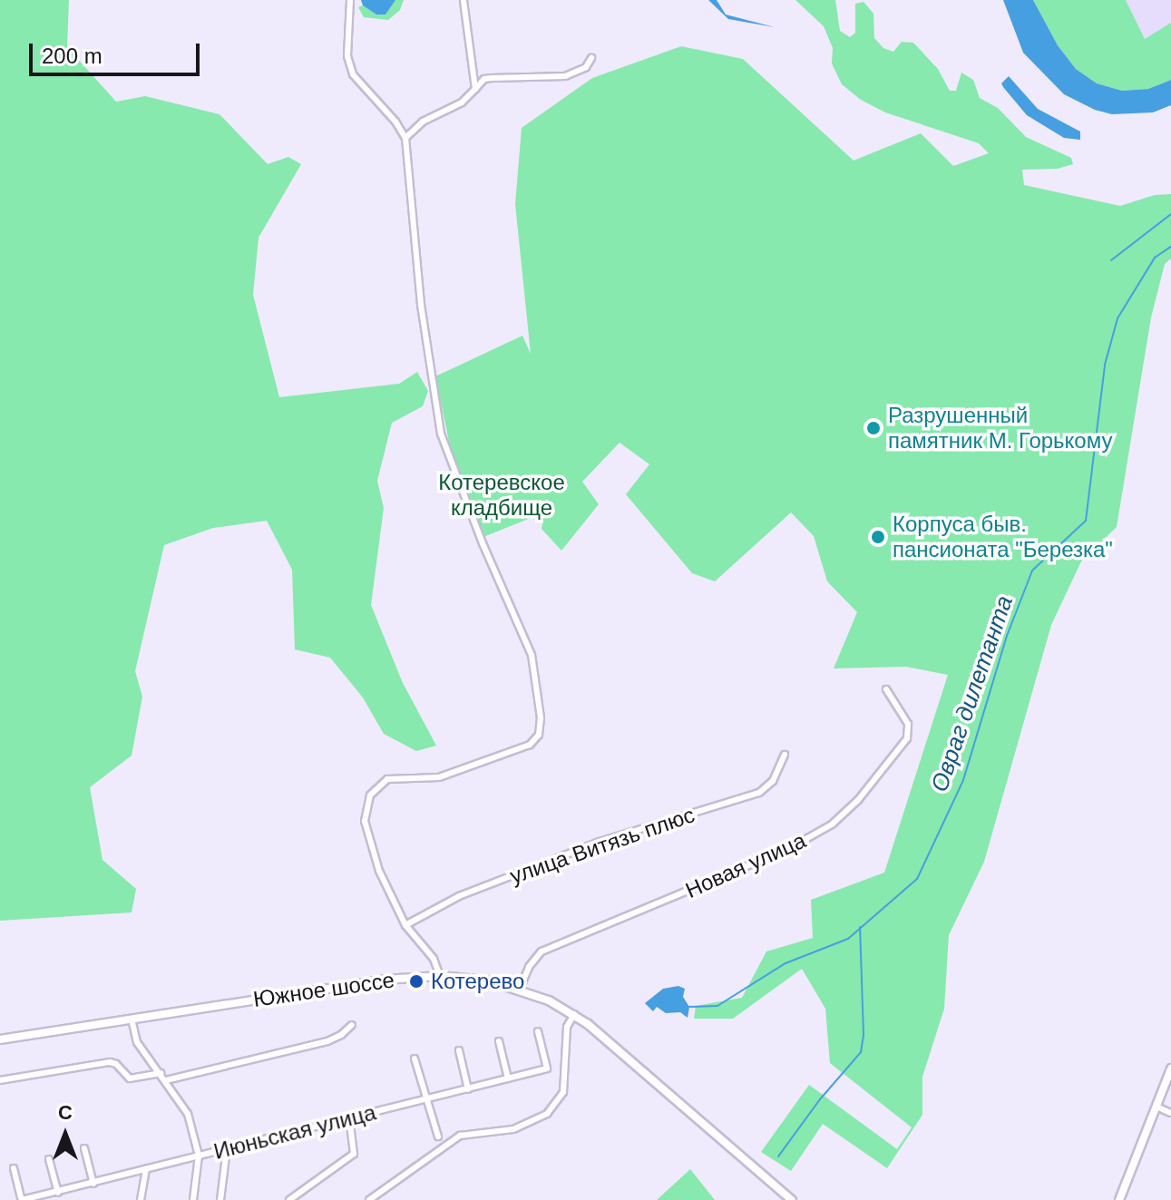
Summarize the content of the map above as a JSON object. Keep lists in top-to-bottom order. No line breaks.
{"streets":{"main road":["Южное шоссе"],"street":["улица Витязь плюс","Новая улица","Июньская улица"]},"crossings":[["Новая улица","Южное шоссе"]],"water":["Овраг дилетанта"],"parks":["Котеревское кладбище"],"places":["Разрушенный памятник М. Горькому","Корпуса быв. пансионата \"Березка\"","Котерево"],"scale_bar":"200 m","north":"top"}
